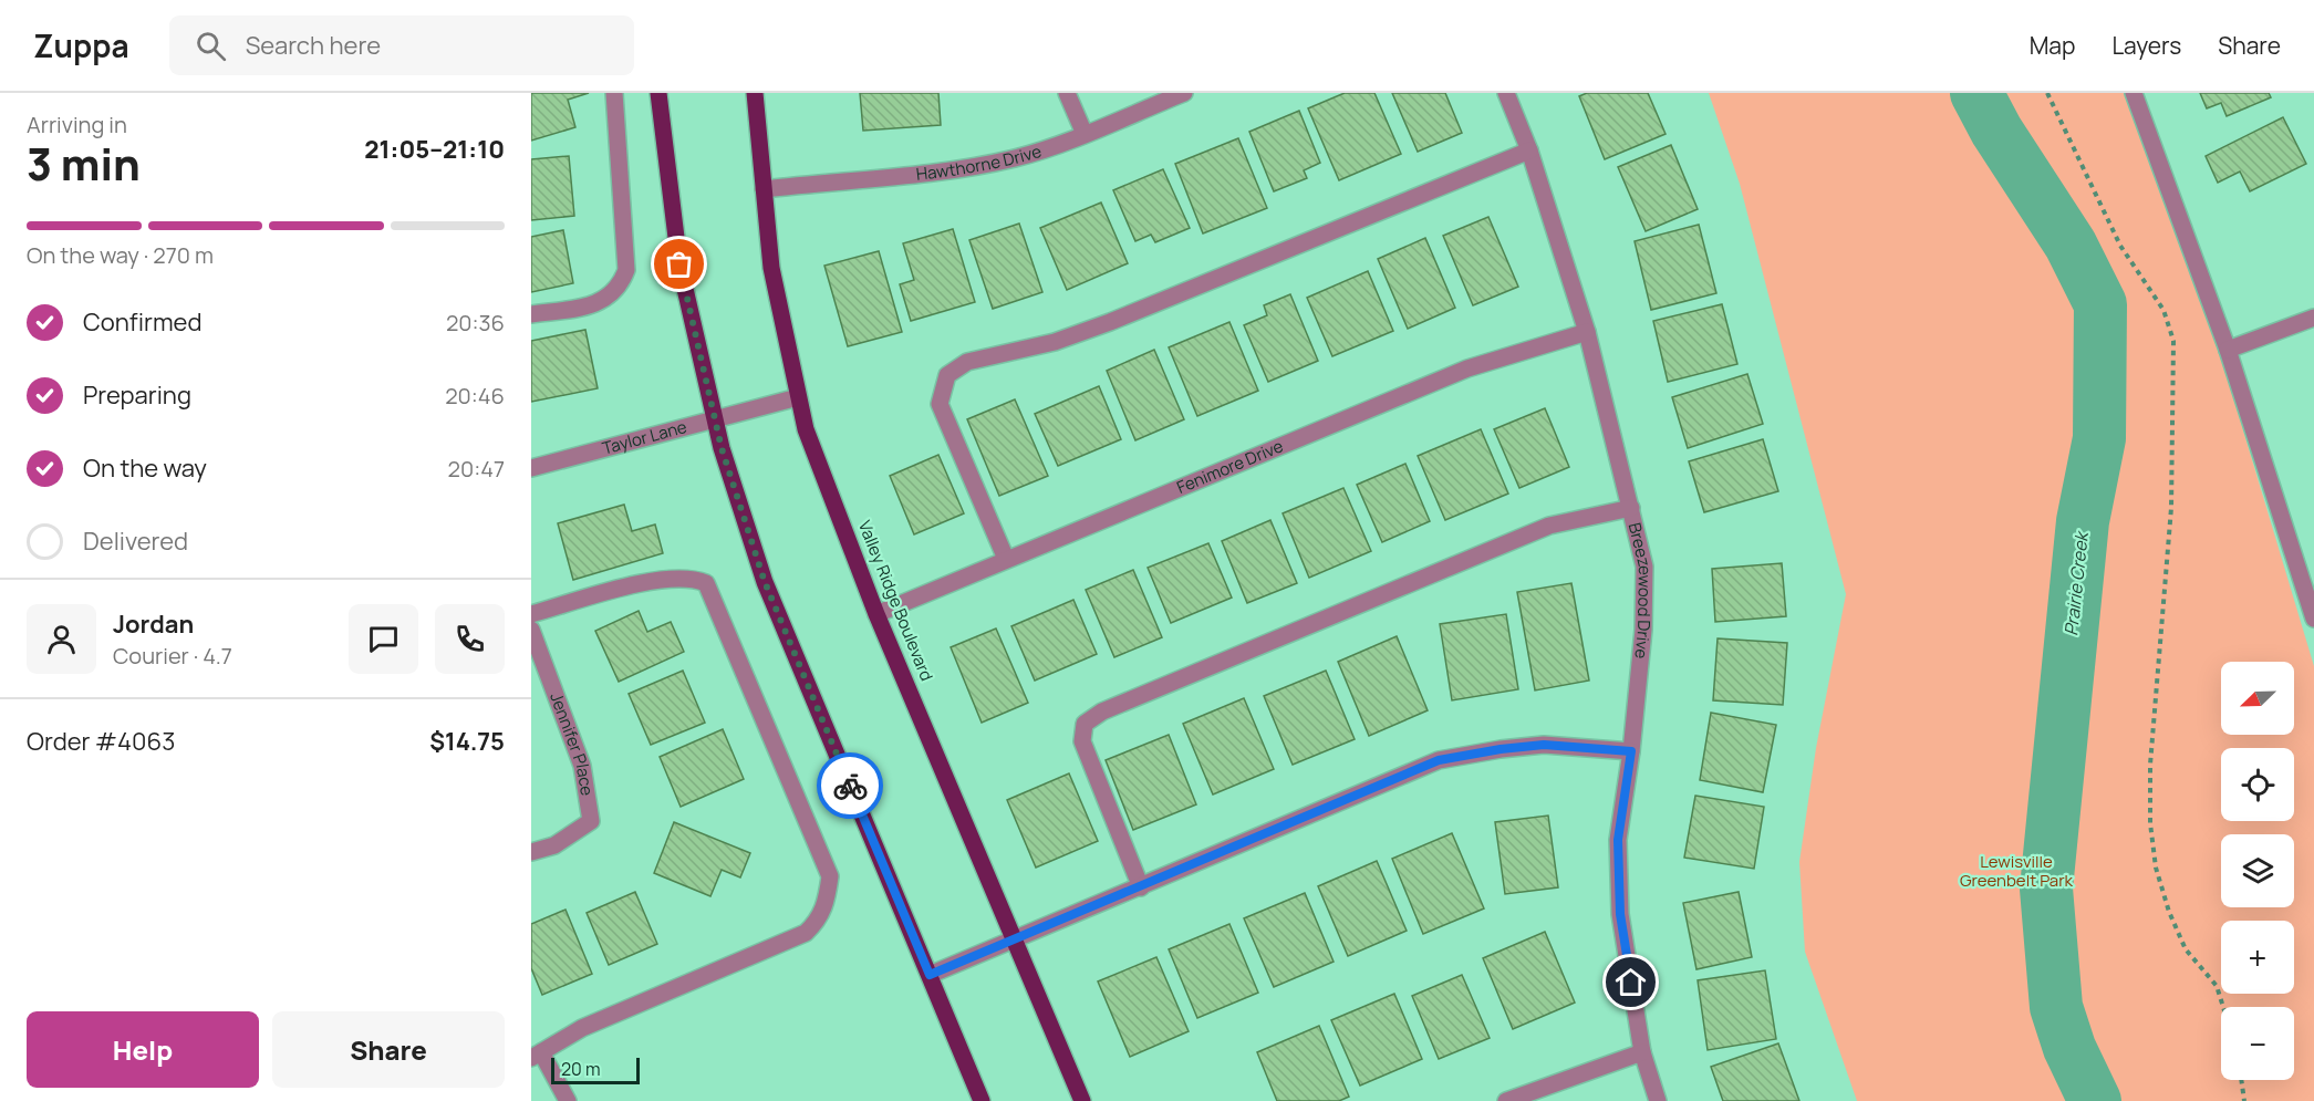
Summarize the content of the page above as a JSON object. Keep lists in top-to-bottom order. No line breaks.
{"streets":{"main road":["Valley Ridge Boulevard"],"street":["Hawthorne Drive","Taylor Lane","Fenimore Drive","Breezewood Drive","Jennifer Place"]},"crossings":[["Hawthorne Drive","Valley Ridge Boulevard"],["Taylor Lane","Valley Ridge Boulevard"],["Fenimore Drive","Breezewood Drive"],["Fenimore Drive","Valley Ridge Boulevard"]],"water":["Prairie Creek"],"parks":["Lewisville Greenbelt Park"],"scale_bar":"20 m","north":"bottom left","page":{"header":"Zuppa","search":"Search here","nav":["Map","Layers","Share"],"heading":["3 min","Arriving in","21:05–21:10"],"panel":["Jordan","Courier · 4.7","Order #4063","$14.75"],"bar":"On the way · 270 m","list":[["Confirmed","20:36"],["Preparing","20:46"],["On the way","20:47"],"Delivered"],"map_buttons":["+","−"],"buttons":["Help","Share"],"scale":"20 m"}}
